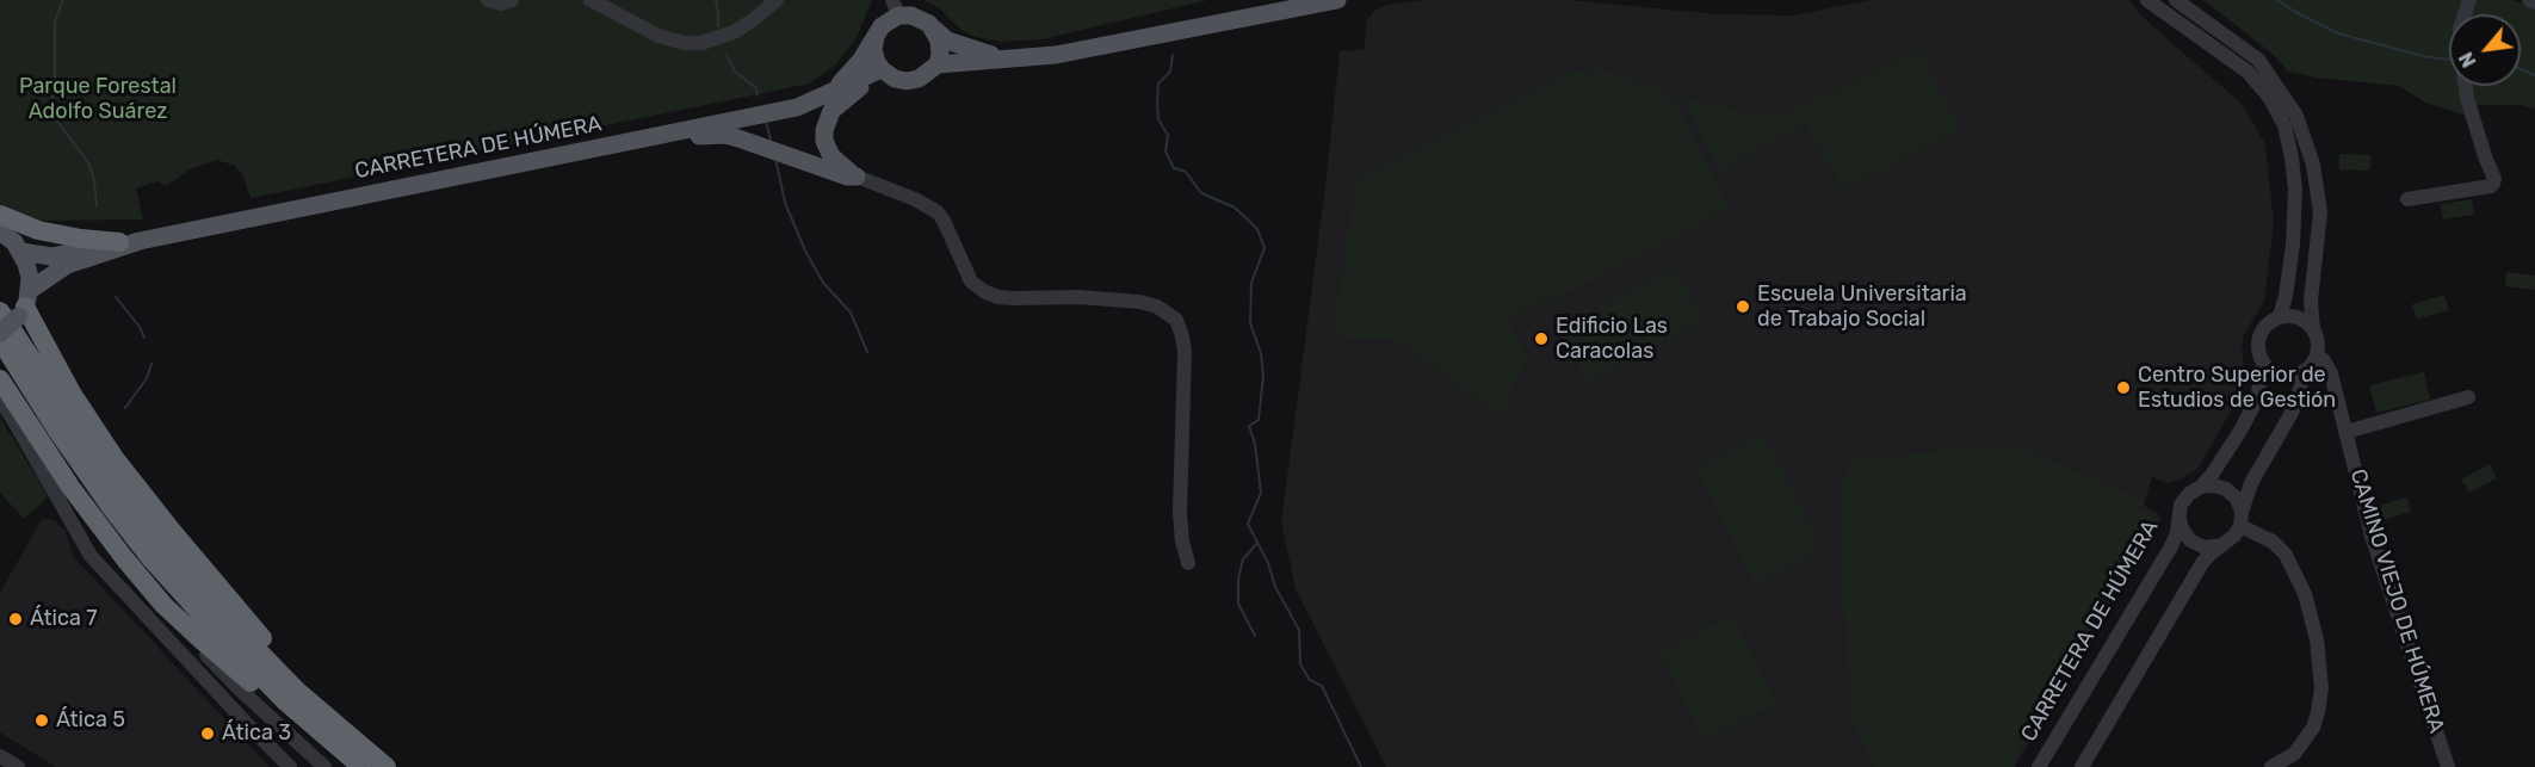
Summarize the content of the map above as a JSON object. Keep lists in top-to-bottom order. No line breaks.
{"streets":{"main road":["CARRETERA DE HÚMERA"],"street":["CAMINO VIEJO DE HÚMERA"]},"parks":["Parque Forestal Adolfo Suárez"],"places":["Escuela Universitaria de Trabajo Social","Edificio Las Caracolas","Centro Superior de Estudios de Gestión","Ática 7","Ática 5","Ática 3"],"north":"bottom left"}
